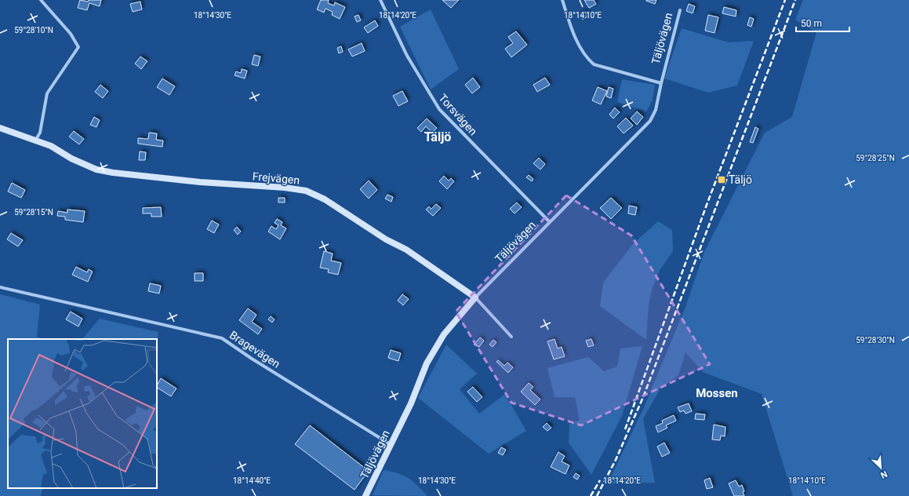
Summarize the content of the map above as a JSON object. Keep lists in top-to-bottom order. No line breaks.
{"streets":{"street":["Täljövägen","Torsvägen","Frejvägen","Bragevägen"]},"crossings":[["Täljövägen","Torsvägen"],["Täljövägen","Frejvägen"],["Täljövägen","Bragevägen"]],"districts":["Täljö","Mossen"],"places":{"transit":["Täljö"]},"scale_bar":"50 m","north":"bottom right","coordinates":["18°14'30\"E","18°14'20\"E","18°14'10\"E","59°28'10\"N","59°28'25\"N","59°28'15\"N","59°28'30\"N","18°14'40\"E"]}
